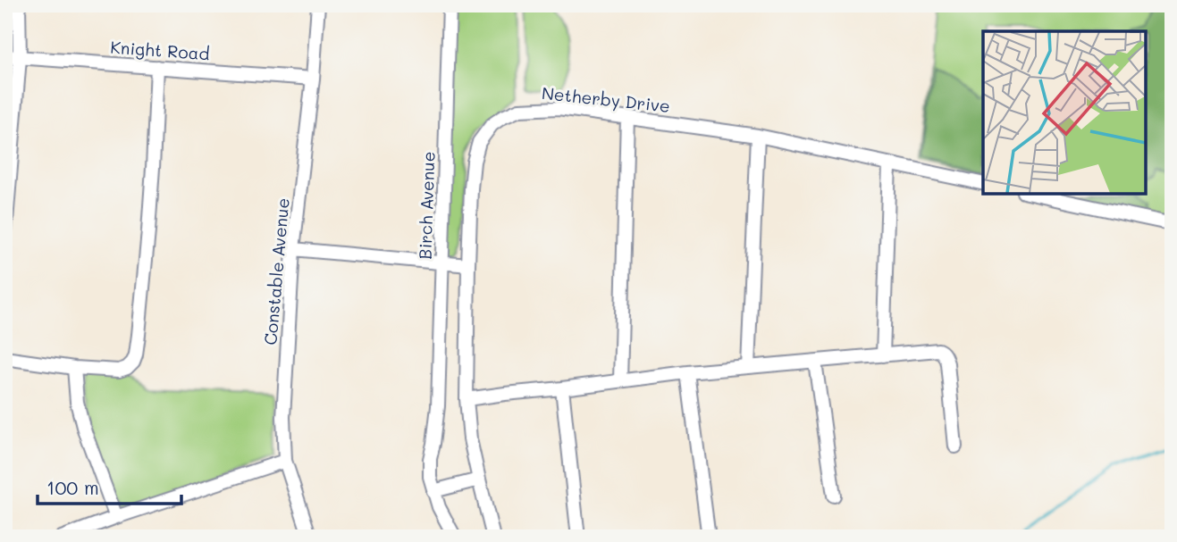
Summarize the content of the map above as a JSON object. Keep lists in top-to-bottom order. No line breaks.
{"streets":{"street":["Knight Road","Netherby Drive","Birch Avenue","Constable Avenue"]},"crossings":[["Knight Road","Constable Avenue"]],"scale_bar":"100 m"}
